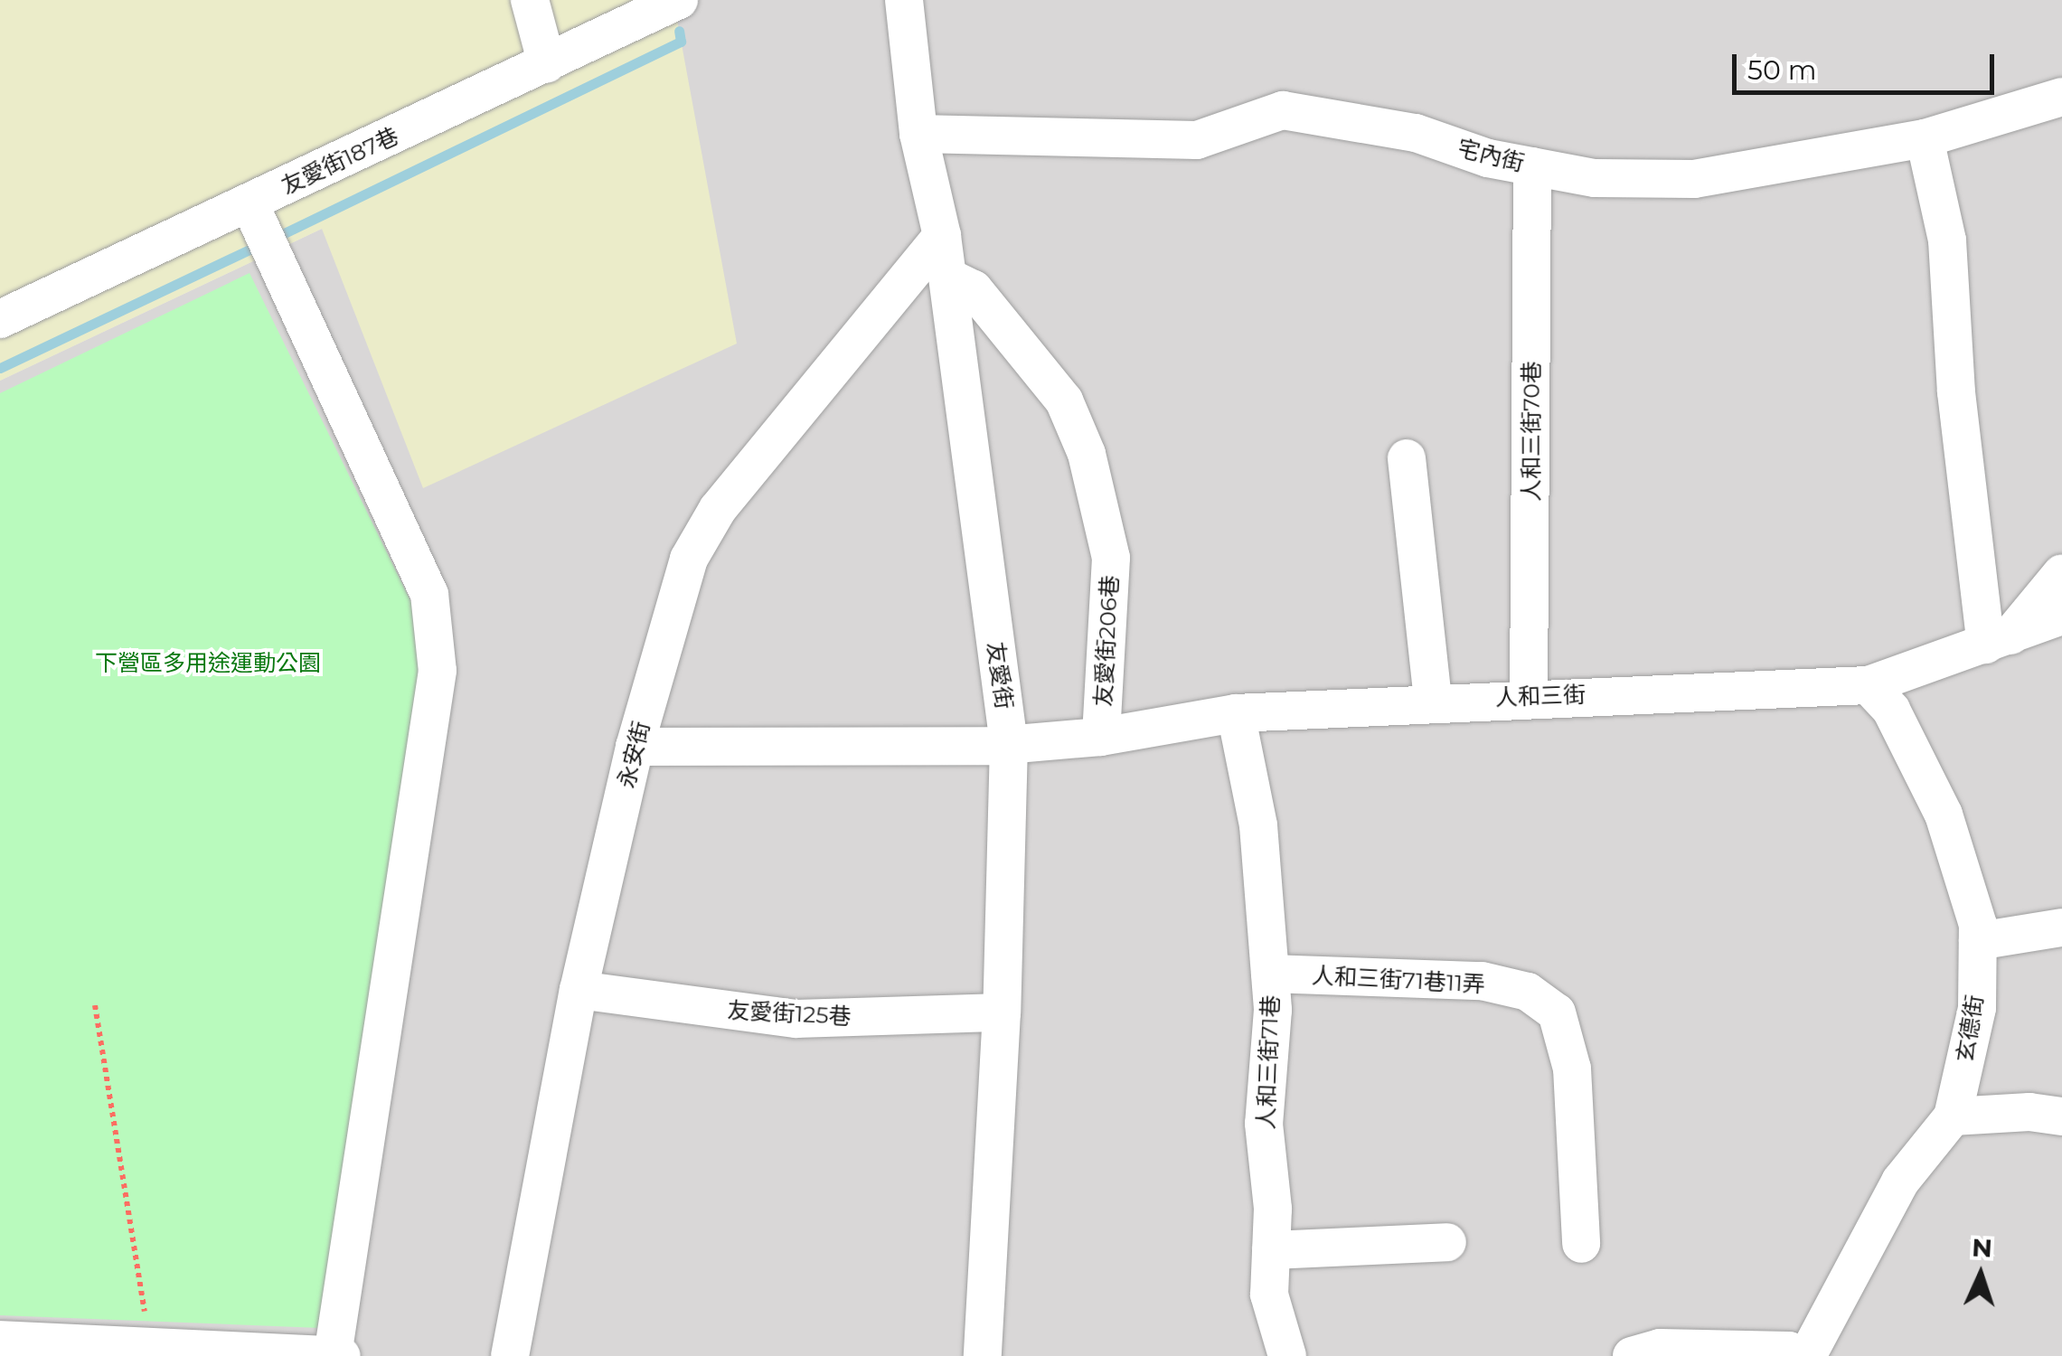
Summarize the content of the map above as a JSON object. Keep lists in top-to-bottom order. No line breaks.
{"streets":{"street":["宅內街","友愛街187巷","人和三街70巷","友愛街206巷","友愛街","人和三街","永安街","人和三街71巷11弄","友愛街125巷","玄德街","人和三街71巷"]},"crossings":[["宅內街","人和三街70巷"],["宅內街","友愛街"],["人和三街70巷","人和三街"],["友愛街206巷","友愛街"],["友愛街206巷","人和三街"],["友愛街","人和三街"],["友愛街","永安街"],["友愛街","友愛街125巷"],["人和三街","永安街"],["人和三街","玄德街"],["人和三街","人和三街71巷"],["永安街","友愛街125巷"],["人和三街71巷11弄","人和三街71巷"]],"parks":["下營區多用途運動公園"],"scale_bar":"50 m","north":"top"}
